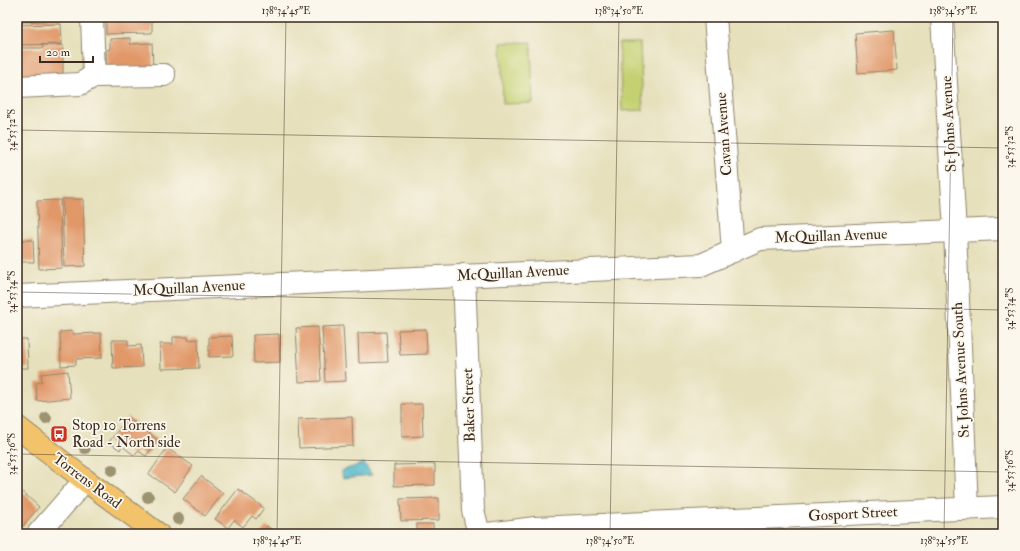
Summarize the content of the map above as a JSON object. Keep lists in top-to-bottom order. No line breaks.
{"streets":{"main road":["Torrens Road"],"street":["St Johns Avenue","Cavan Avenue","McQuillan Avenue","St Johns Avenue South","Baker Street","Gosport Street"]},"crossings":[["St Johns Avenue","McQuillan Avenue"],["St Johns Avenue","St Johns Avenue South"],["Cavan Avenue","McQuillan Avenue"],["McQuillan Avenue","St Johns Avenue South"],["McQuillan Avenue","Baker Street"],["St Johns Avenue South","Gosport Street"]],"places":{"bus stop":["Stop 10 Torrens Road - North side"]},"scale_bar":"20 m","coordinates":["138°34'45\"E","138°34'50\"E","138°34'55\"E","34°53'32\"S","34°53'34\"S","34°53'36\"S"]}
